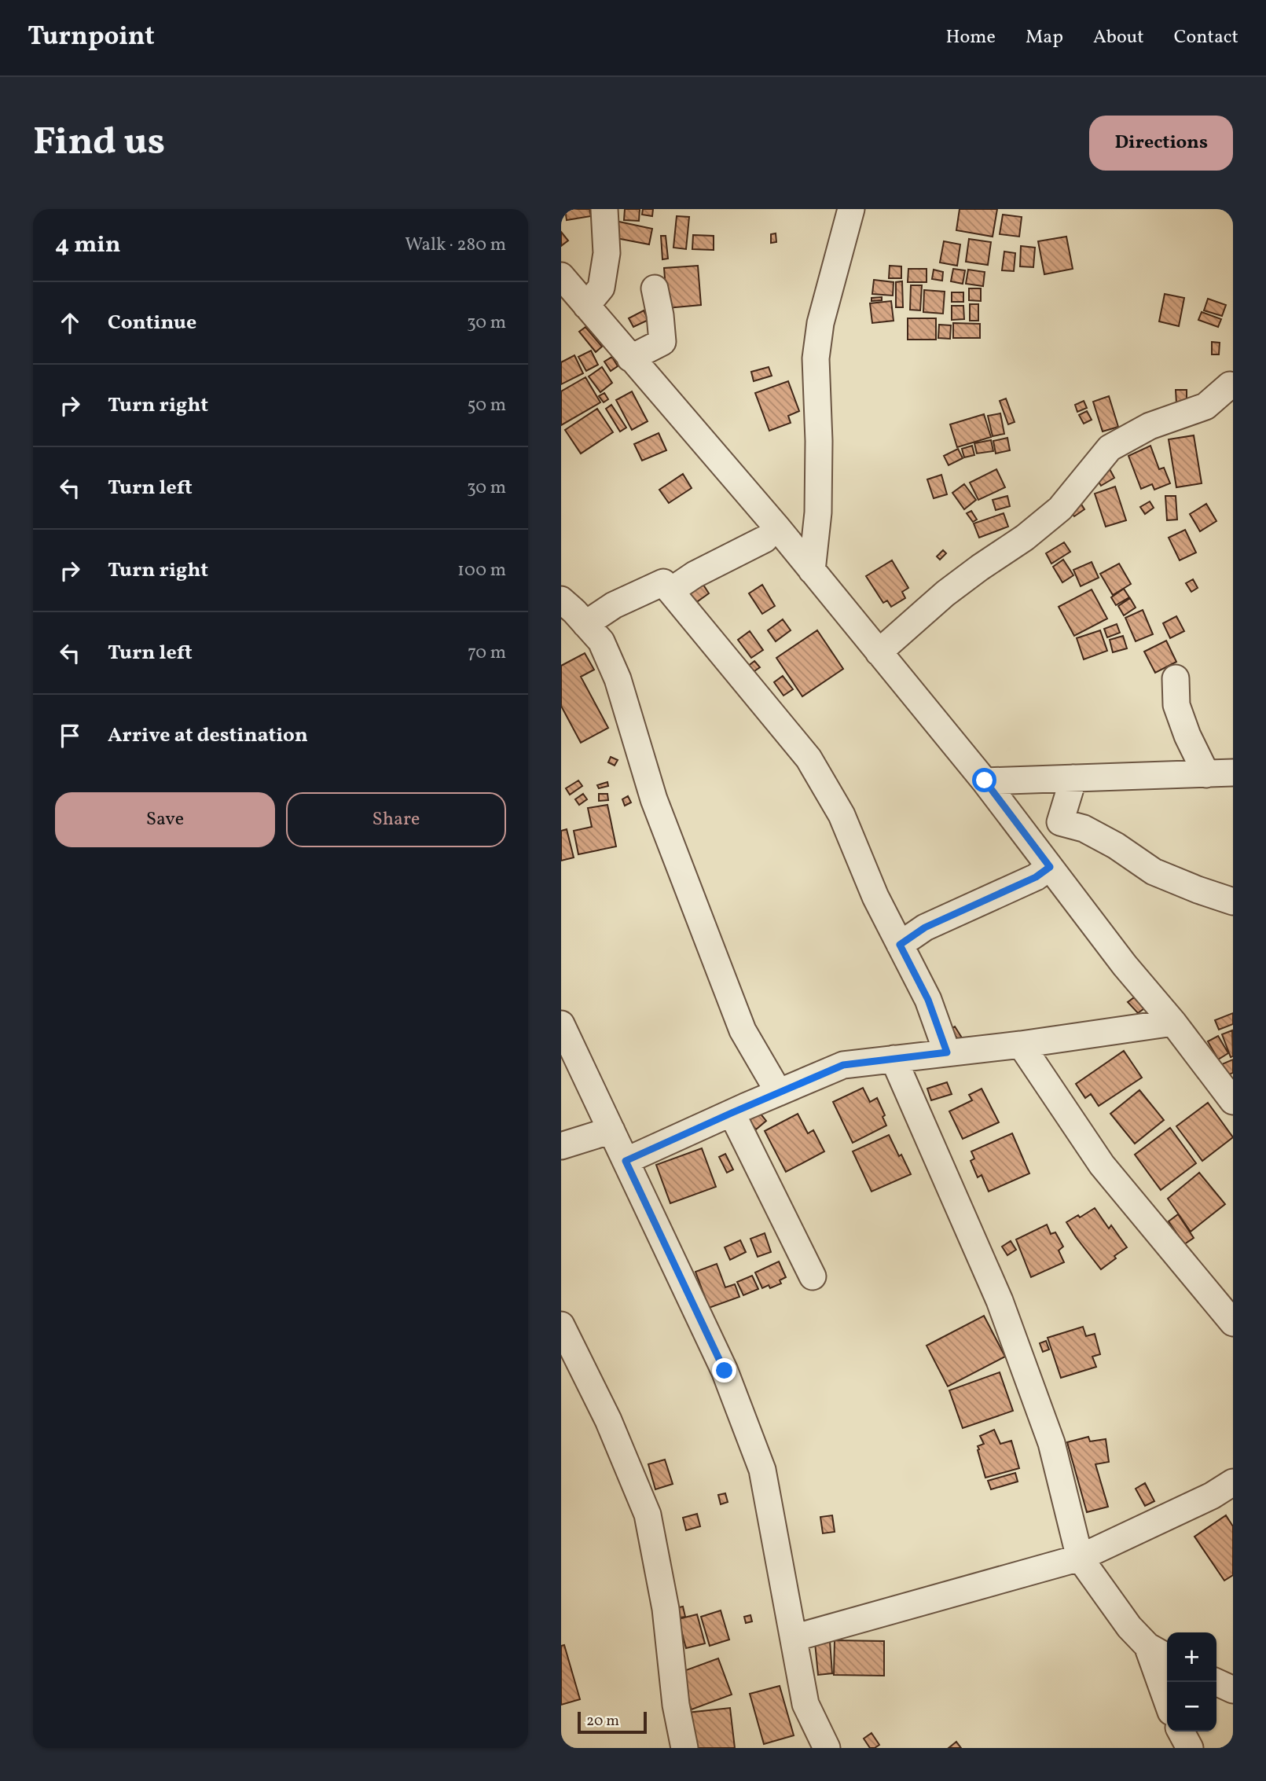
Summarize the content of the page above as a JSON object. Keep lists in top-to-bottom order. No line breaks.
{"scale_bar":"20 m","page":{"header":"Turnpoint","nav":["Home","Map","About","Contact"],"buttons":["Directions",["Save","Share"]],"title":"Find us","heading":["4 min","Walk · 280 m"],"list":[["Continue","30 m"],["Turn right","50 m"],["Turn left","30 m"],["Turn right","100 m"],["Turn left","70 m"],"Arrive at destination"],"map_buttons":["+","−"],"scale":"20 m"}}
